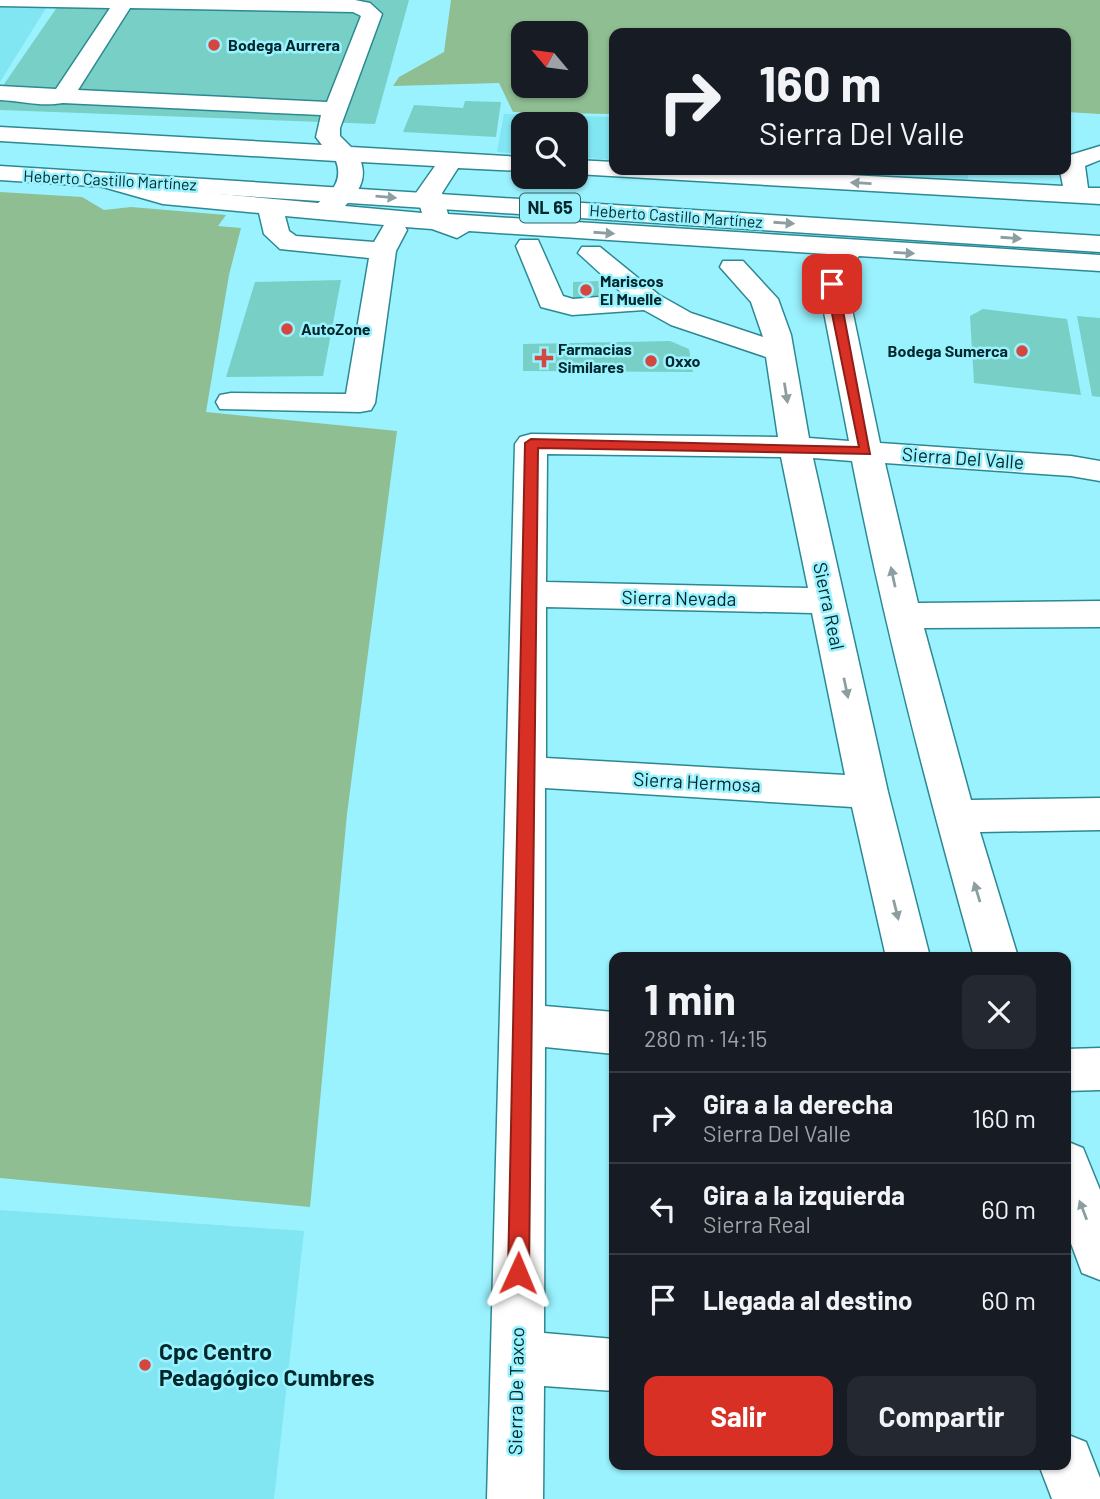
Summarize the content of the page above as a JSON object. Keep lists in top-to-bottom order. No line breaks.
{"streets":{"street":["Heberto Castillo Martínez","NL 65","Sierra Del Valle","Sierra Nevada","Sierra Real","Sierra Hermosa","Sierra De Taxco"]},"crossings":[["Sierra Del Valle","Sierra Real"],["Sierra Del Valle","Sierra De Taxco"],["Sierra Nevada","Sierra Real"],["Sierra Nevada","Sierra De Taxco"],["Sierra Real","Sierra Hermosa"],["Sierra Hermosa","Sierra De Taxco"]],"places":{"other":["Bodega Aurrera","Mariscos El Muelle","AutoZone","Bodega Sumerca","Oxxo","Cpc Centro Pedagógico Cumbres"],"health":["Farmacias Similares"]},"north":"top left","page":{"turn":["160 m","Sierra Del Valle"],"heading":["1 min","280 m · 14:15"],"list":[{"name":"Gira a la derecha","note":"Sierra Del Valle","value":"160 m"},{"name":"Gira a la izquierda","note":"Sierra Real","value":"60 m"},{"name":"Llegada al destino","value":"60 m"}],"buttons":["Salir","Compartir"]}}
